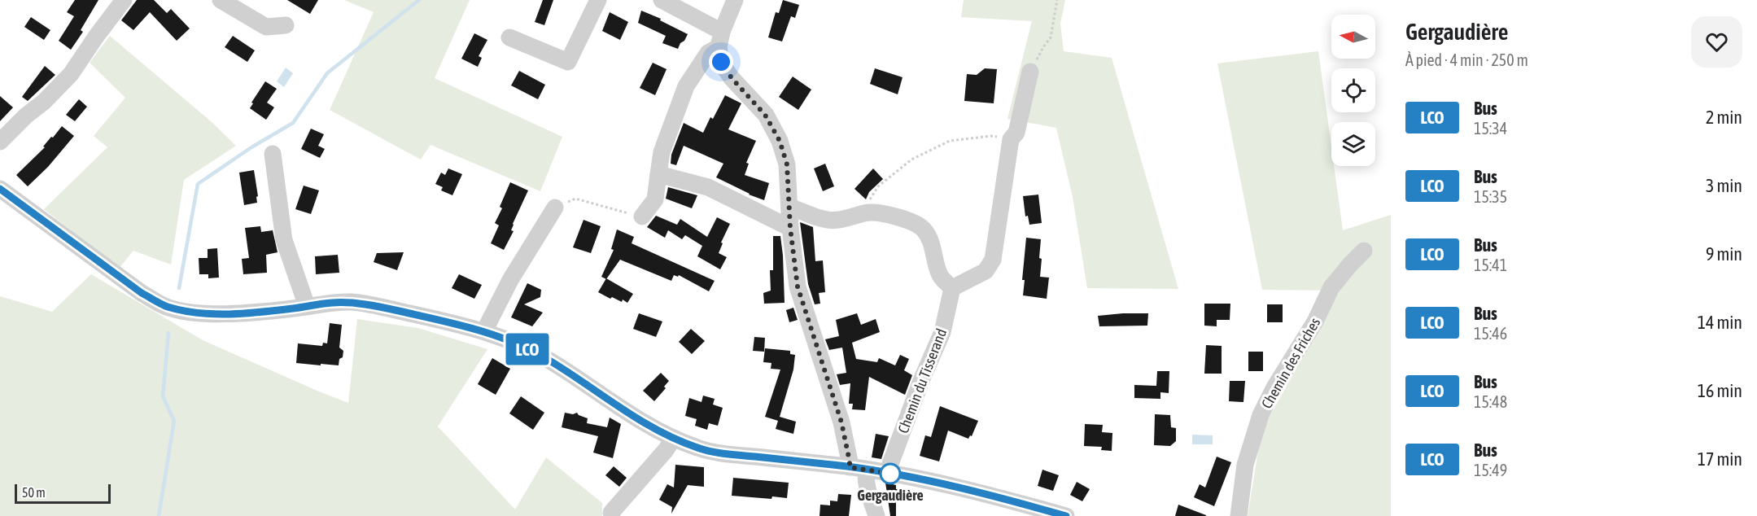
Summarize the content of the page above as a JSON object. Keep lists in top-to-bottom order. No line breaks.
{"streets":{"street":["Chemin des Friches","Chemin du Tisserand"]},"places":["Gergaudière"],"lines":["bus line LCO"],"scale_bar":"50 m","north":"left","page":{"on_map":"LCO","heading":["Gergaudière","À pied · 4 min · 250 m"],"list":[{"mark":"LCO","name":"Bus","note":"15:34","value":"2 min"},{"mark":"LCO","name":"Bus","note":"15:35","value":"3 min"},{"mark":"LCO","name":"Bus","note":"15:41","value":"9 min"},{"mark":"LCO","name":"Bus","note":"15:46","value":"14 min"},{"mark":"LCO","name":"Bus","note":"15:48","value":"16 min"},{"mark":"LCO","name":"Bus","note":"15:49","value":"17 min"}],"scale":"50 m"}}
